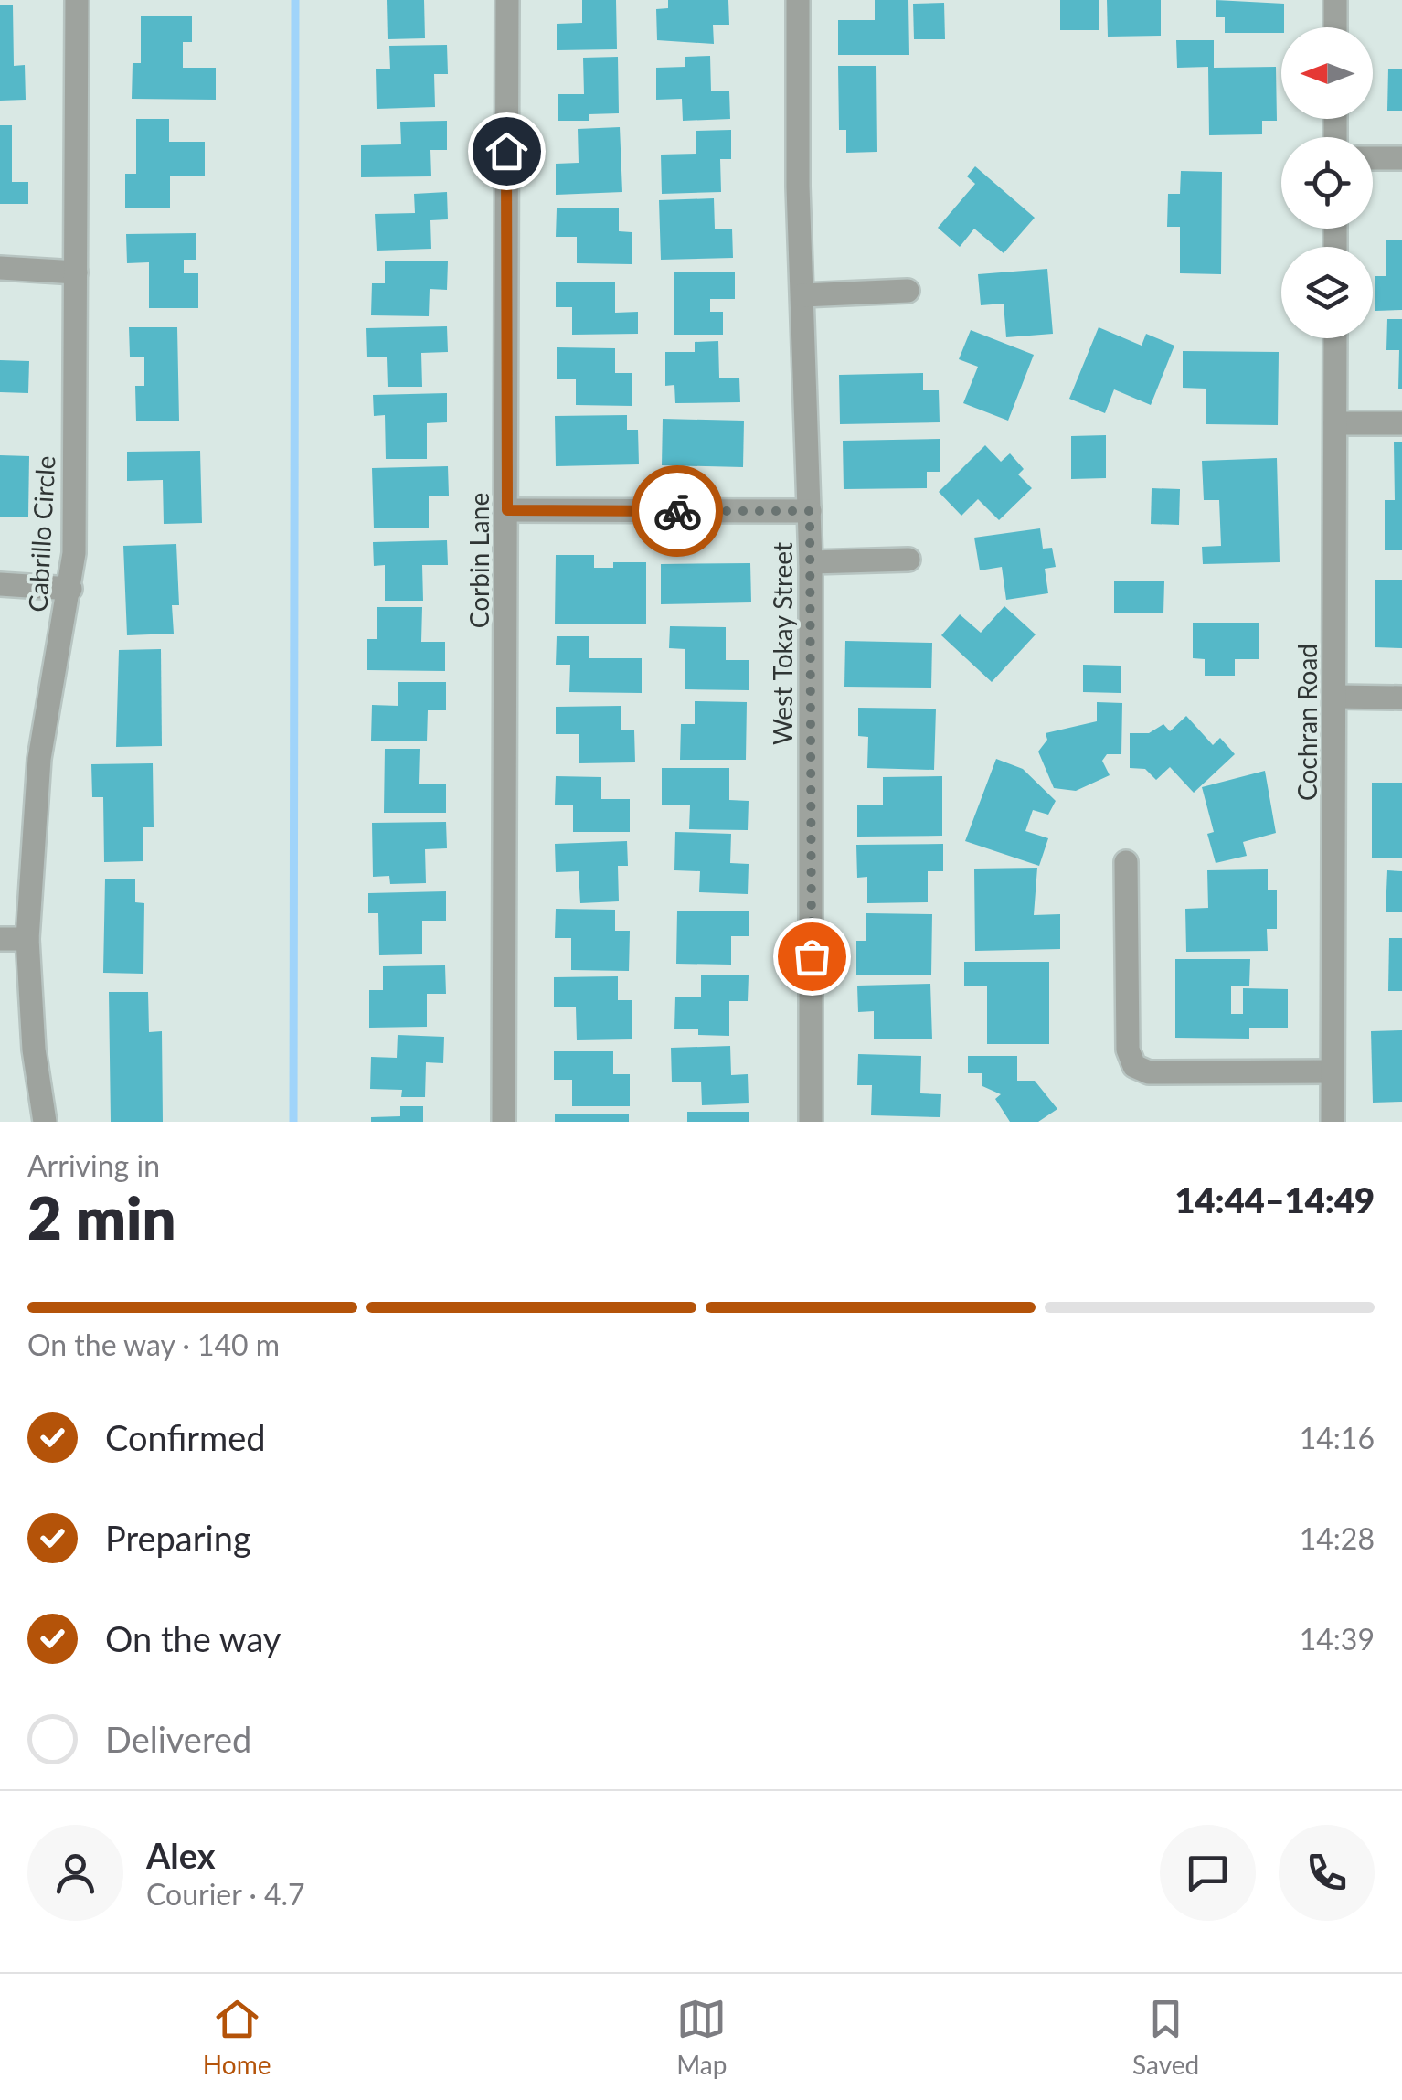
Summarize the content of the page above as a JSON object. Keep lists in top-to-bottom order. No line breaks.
{"streets":{"street":["Cabrillo Circle","Corbin Lane","West Tokay Street","Cochran Road"]},"north":"left","page":{"heading":["2 min","Arriving in","14:44–14:49"],"panel":["Alex","Courier · 4.7"],"bar":"On the way · 140 m","list":[["Confirmed","14:16"],["Preparing","14:28"],["On the way","14:39"],"Delivered"],"tabs":["Home","Map","Saved"]}}
